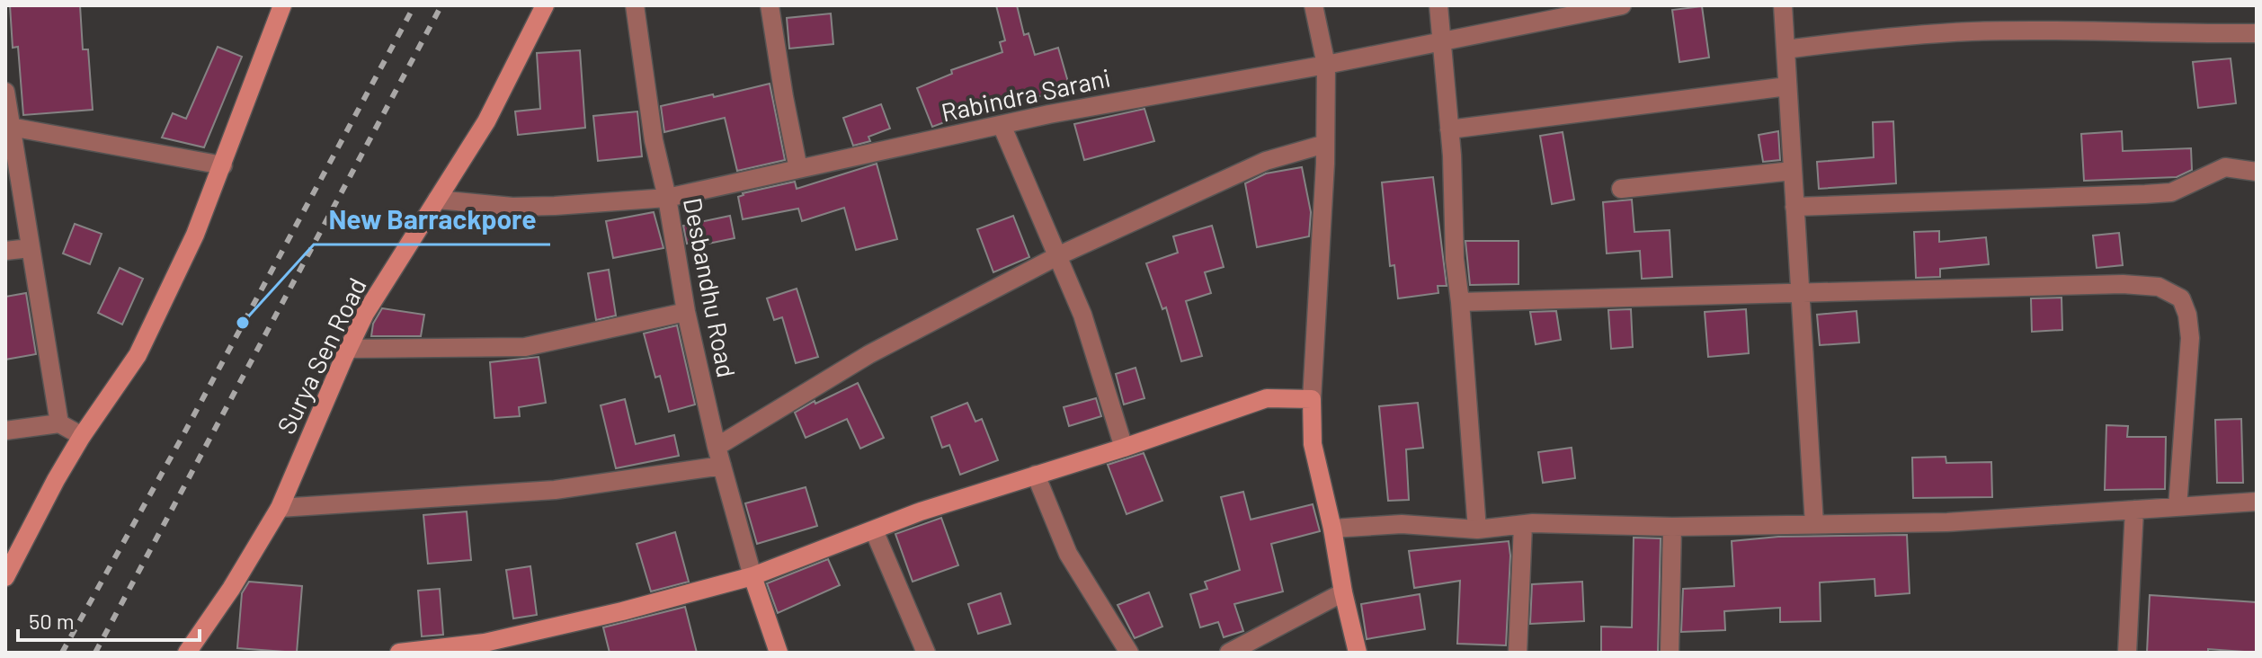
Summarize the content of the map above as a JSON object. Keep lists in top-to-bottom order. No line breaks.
{"streets":{"street":["Rabindra Sarani","Desbandhu Road","Surya Sen Road"]},"crossings":[["Rabindra Sarani","Desbandhu Road"],["Rabindra Sarani","Surya Sen Road"]],"places":["New Barrackpore"],"scale_bar":"50 m"}
